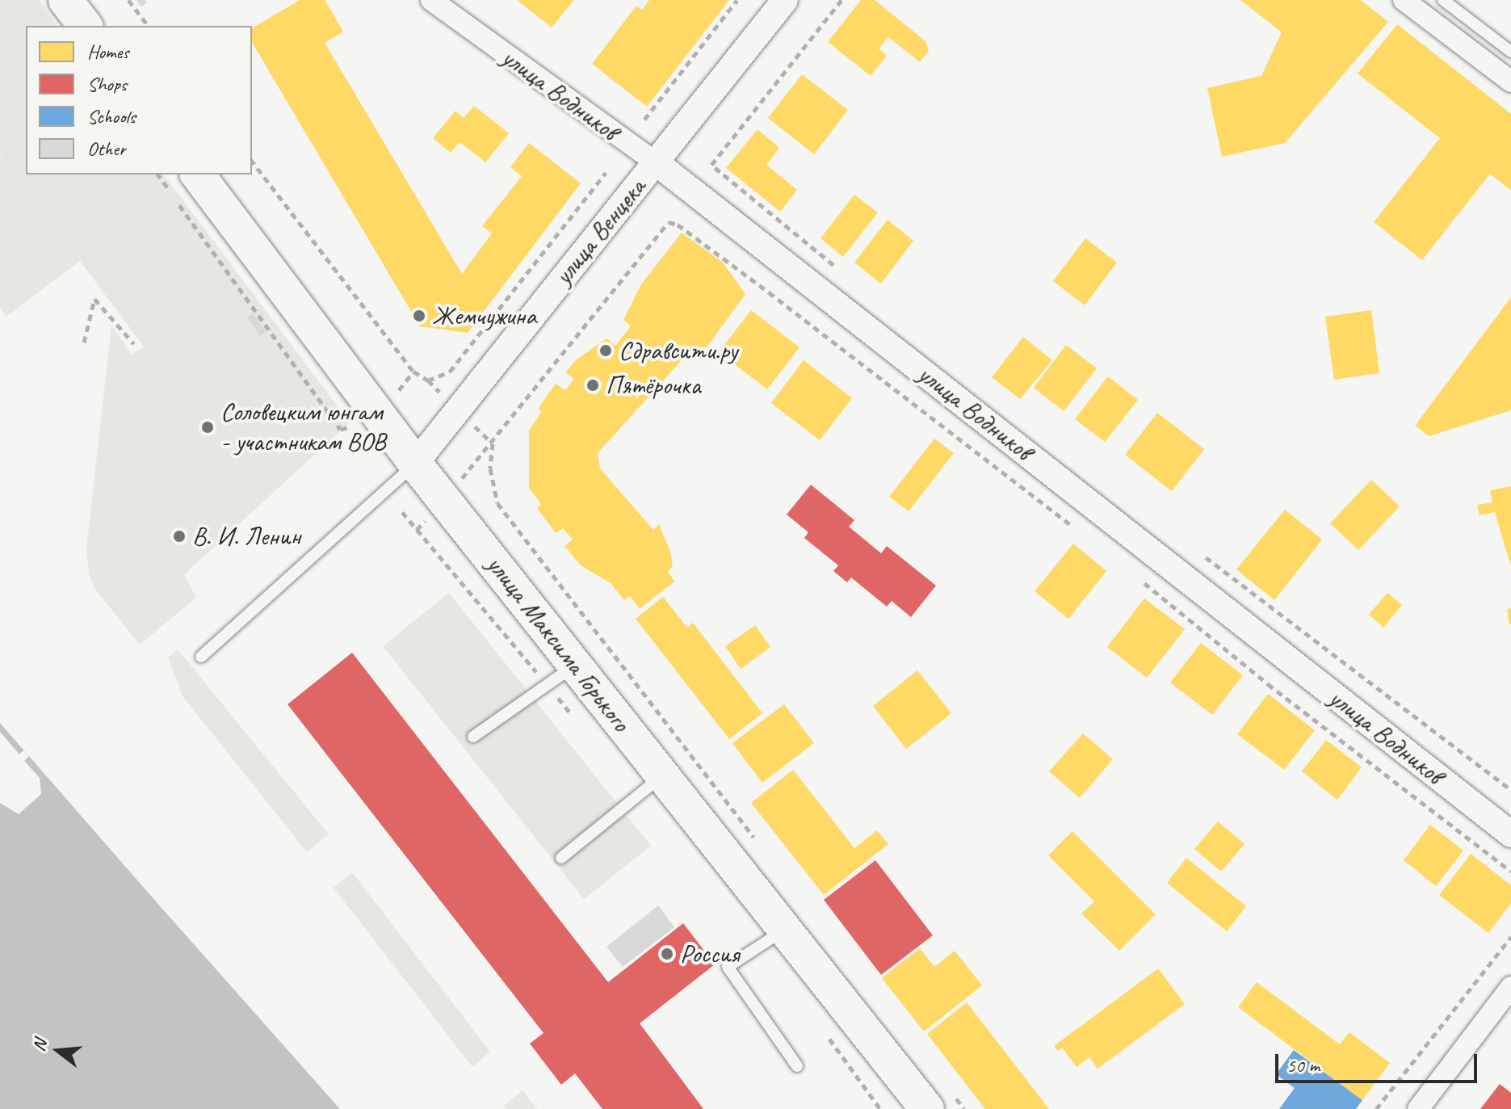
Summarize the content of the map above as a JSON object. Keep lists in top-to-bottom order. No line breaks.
{"streets":{"main road":["улица Максима Горького"],"street":["улица Водников","улица Венцека"]},"crossings":[["улица Водников","улица Венцека"],["улица Венцека","улица Максима Горького"]],"places":["Жемчужина","Сдравсити.ру","Пятёрочка","Соловецким юнгам - участникам ВОВ","В. И. Ленин","Россия"],"legend":["Homes","Shops","Schools","Other"],"scale_bar":"50 m","north":"left"}
